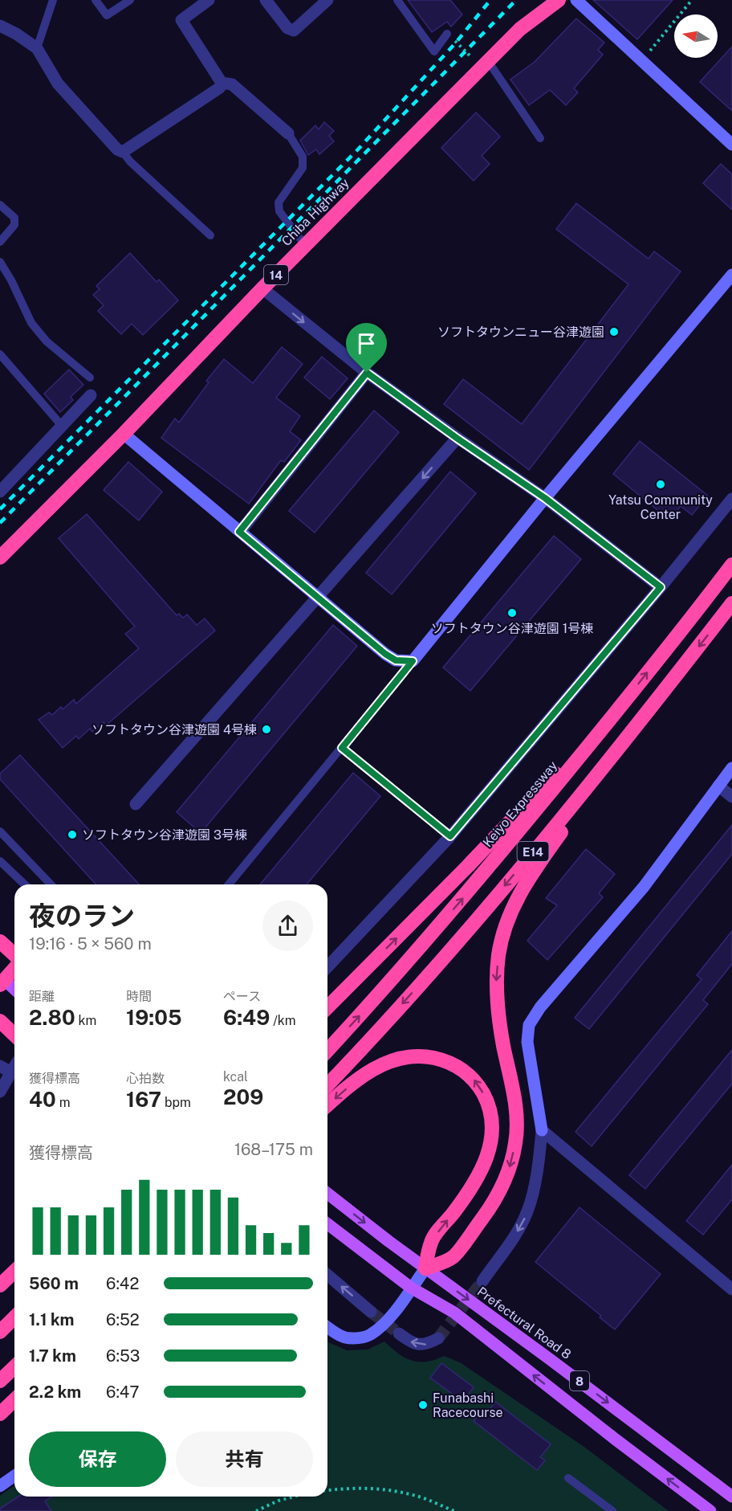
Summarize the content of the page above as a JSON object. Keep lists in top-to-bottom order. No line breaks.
{"streets":{"highway":["Chiba Highway","14","Keiyo Expressway","E14"],"main road":["Prefectural Road 8","8"]},"places":["ソフトタウンニュー谷津遊園","Yatsu Community Center","ソフトタウン谷津遊園 1号棟","ソフトタウン谷津遊園 4号棟","ソフトタウン谷津遊園 3号棟","Funabashi Racecourse"],"north":"left","page":{"heading":["夜のラン","19:16 · 5 × 560 m"],"stats":[["距離","2.80 km"],["時間","19:05"],["ペース","6:49 /km"],["獲得標高","40 m"],["心拍数","167 bpm"],["kcal","209"]],"chart":["獲得標高","168–175 m"],"list":[{"name":"560 m","note":"6:42"},{"name":"1.1 km","note":"6:52"},{"name":"1.7 km","note":"6:53"},{"name":"2.2 km","note":"6:47"}],"buttons":["保存","共有"]}}
